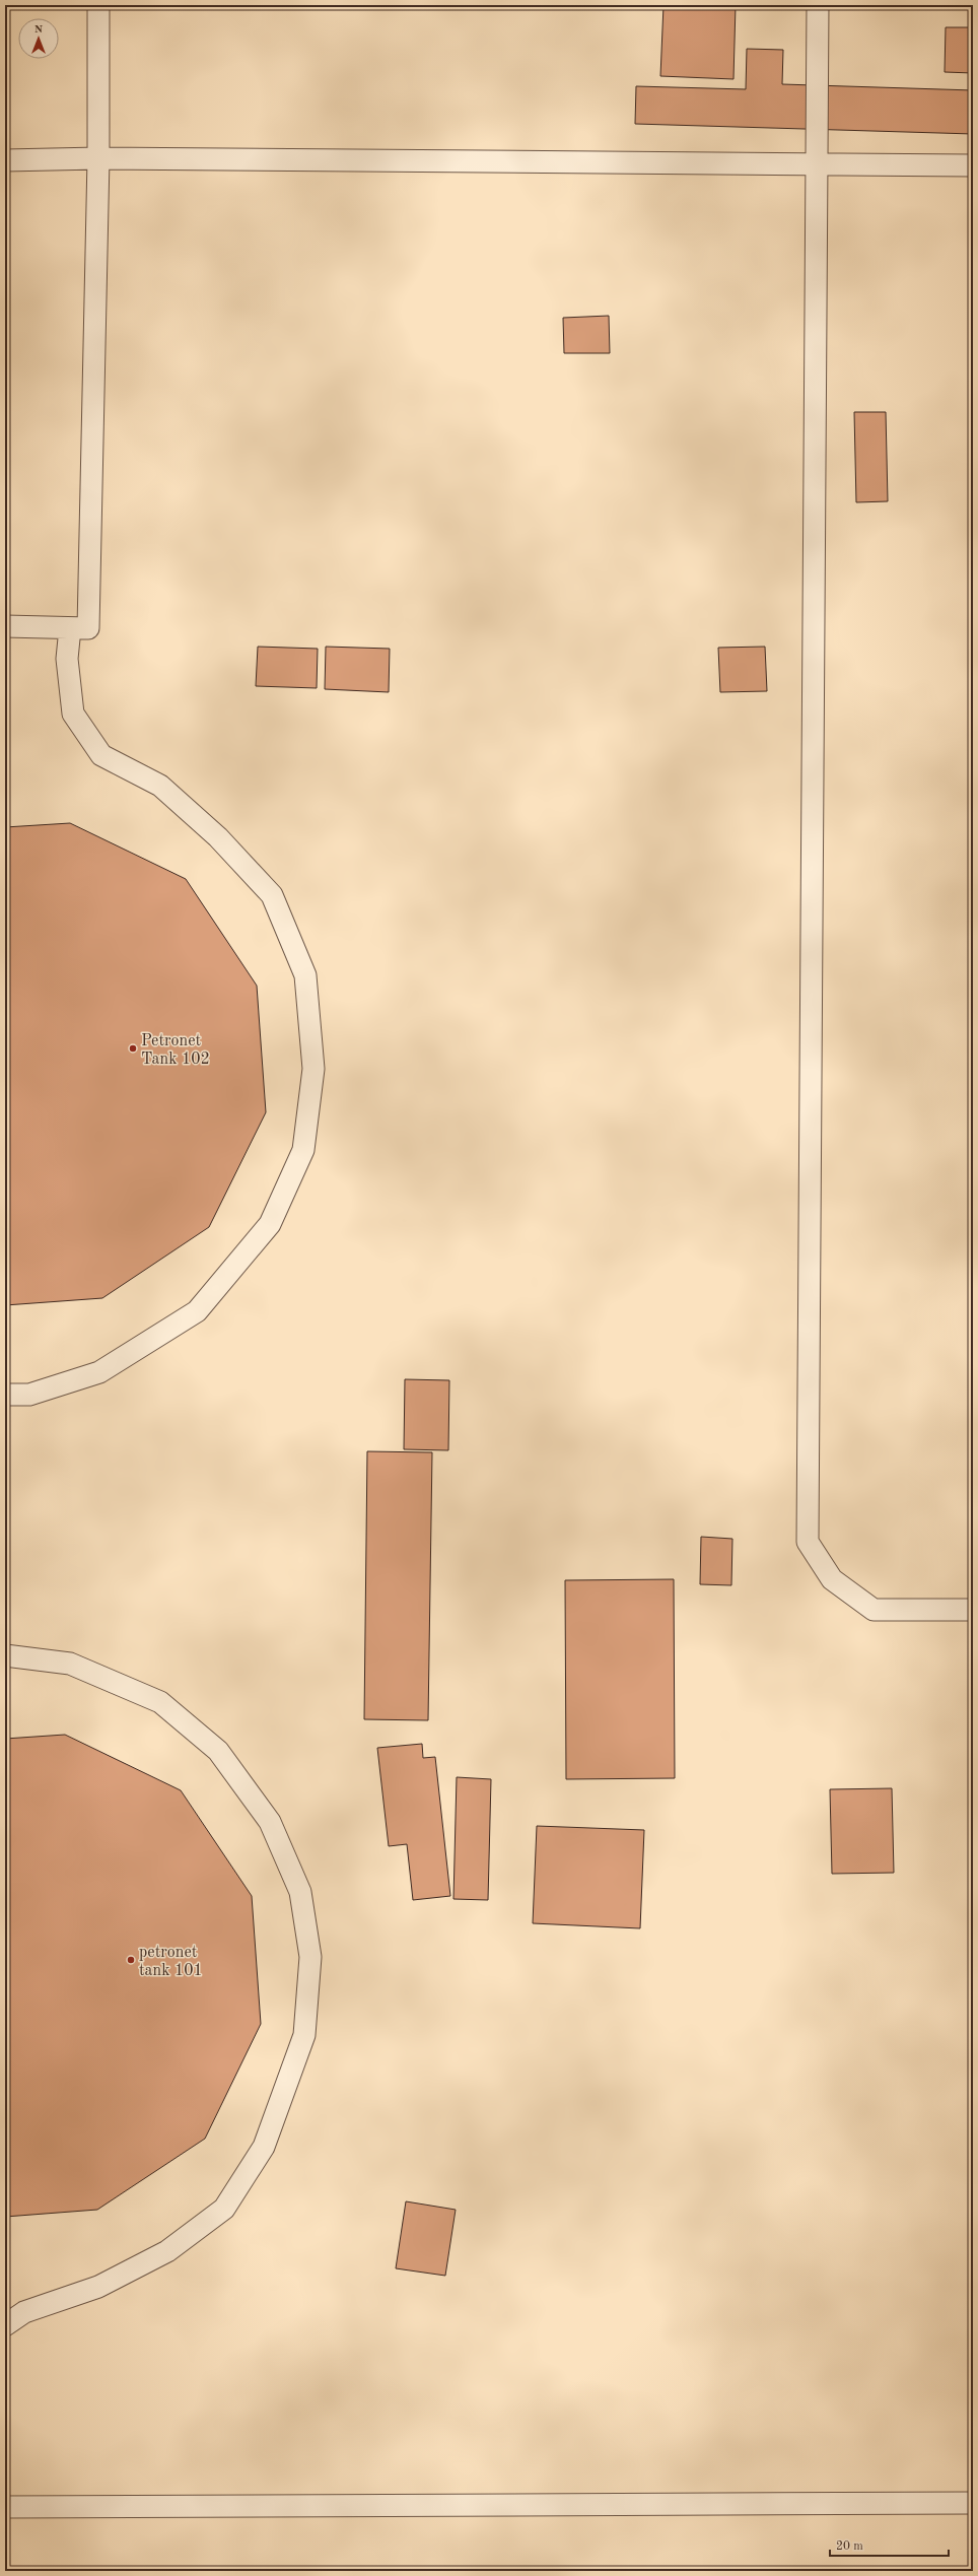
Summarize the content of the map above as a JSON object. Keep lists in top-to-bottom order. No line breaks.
{"places":["Petronet Tank 102","petronet tank 101"],"scale_bar":"20 m","north":"top"}
